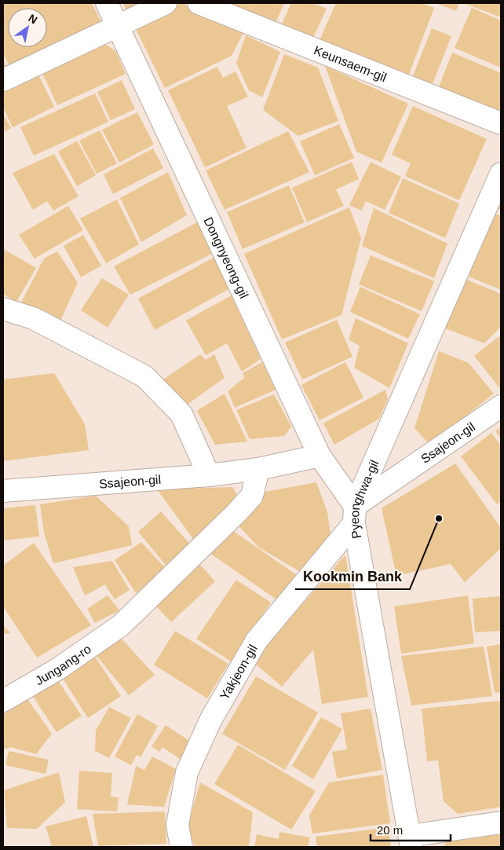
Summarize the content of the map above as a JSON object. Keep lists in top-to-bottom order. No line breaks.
{"streets":{"street":["Keunsaem-gil","Dongnyeong-gil","Ssajeon-gil","Pyeonghwa-gil","Jungang-ro","Yakjeon-gil"]},"crossings":[["Dongnyeong-gil","Ssajeon-gil"],["Dongnyeong-gil","Pyeonghwa-gil"],["Dongnyeong-gil","Yakjeon-gil"],["Ssajeon-gil","Pyeonghwa-gil"],["Ssajeon-gil","Jungang-ro"],["Ssajeon-gil","Yakjeon-gil"],["Pyeonghwa-gil","Yakjeon-gil"]],"places":["Kookmin Bank"],"scale_bar":"20 m","north":"top right"}
